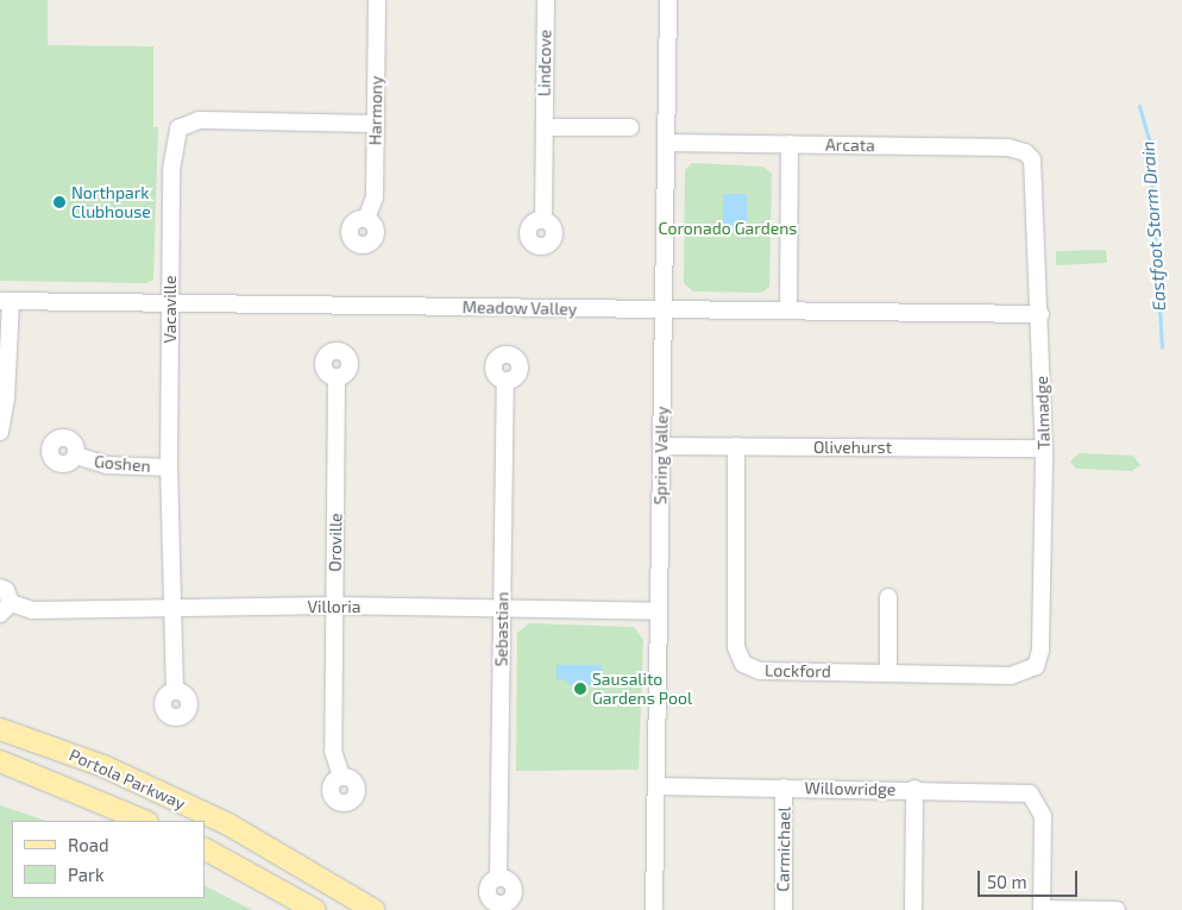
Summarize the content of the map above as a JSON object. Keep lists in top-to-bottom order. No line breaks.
{"streets":{"main road":["Portola Parkway"],"street":["Lindcove","Harmony","Arcata","Meadow Valley","Vacaville","Talmadge","Olivehurst","Spring Valley","Goshen","Oroville","Villoria","Sebastian","Lockford","Willowridge","Carmichael"]},"crossings":[["Harmony","Vacaville"],["Arcata","Talmadge"],["Arcata","Spring Valley"],["Meadow Valley","Vacaville"],["Meadow Valley","Talmadge"],["Meadow Valley","Spring Valley"],["Vacaville","Goshen"],["Vacaville","Villoria"],["Talmadge","Olivehurst"],["Talmadge","Lockford"],["Olivehurst","Spring Valley"],["Olivehurst","Lockford"],["Spring Valley","Villoria"],["Spring Valley","Willowridge"],["Oroville","Villoria"],["Villoria","Sebastian"],["Willowridge","Carmichael"]],"water":["Eastfoot Storm Drain"],"parks":["Coronado Gardens"],"places":["Northpark Clubhouse","Sausalito Gardens Pool"],"legend":["Road","Park"],"scale_bar":"50 m"}
